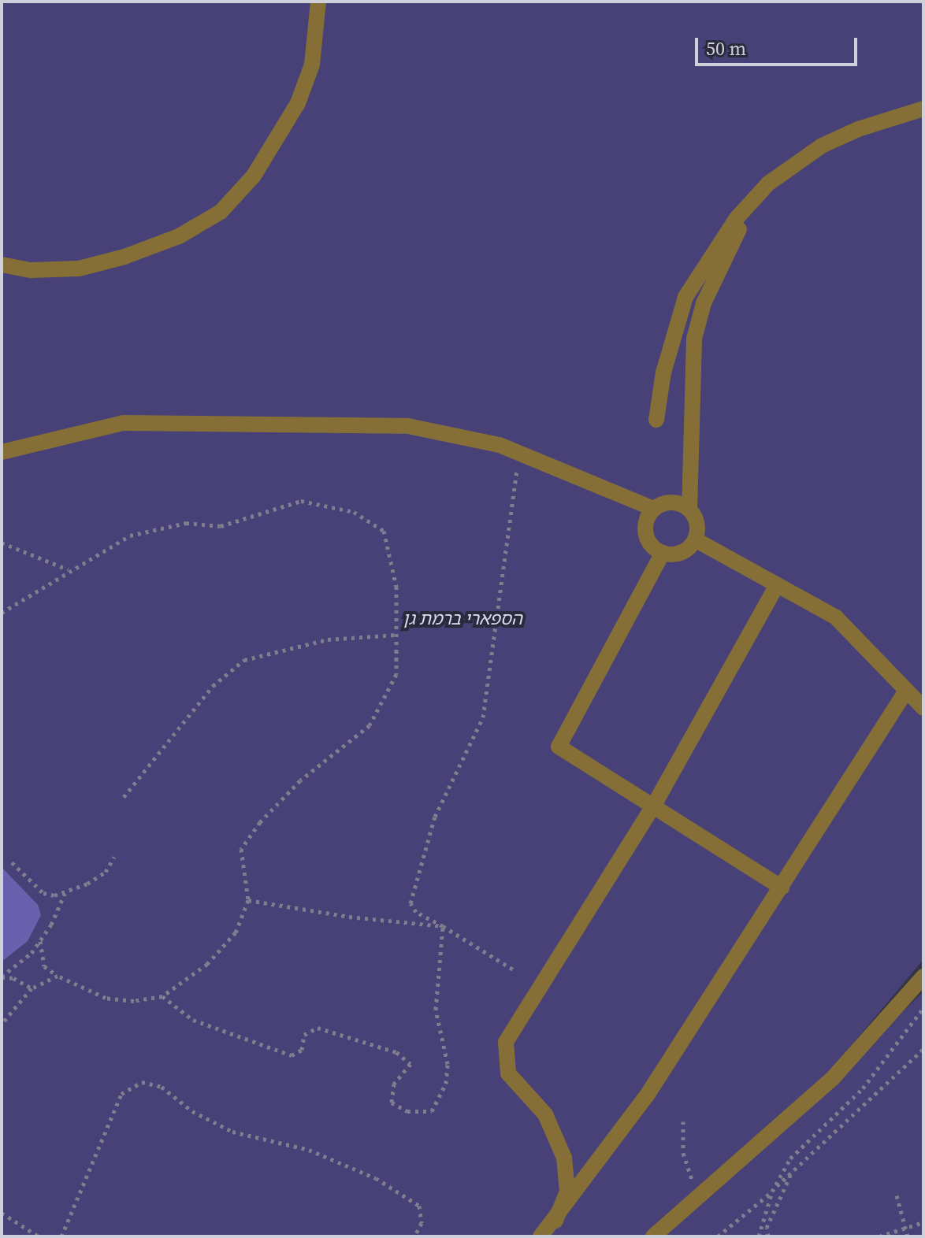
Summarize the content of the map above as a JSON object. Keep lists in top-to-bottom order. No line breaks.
{"parks":["הספארי ברמת גן"],"scale_bar":"50 m"}
